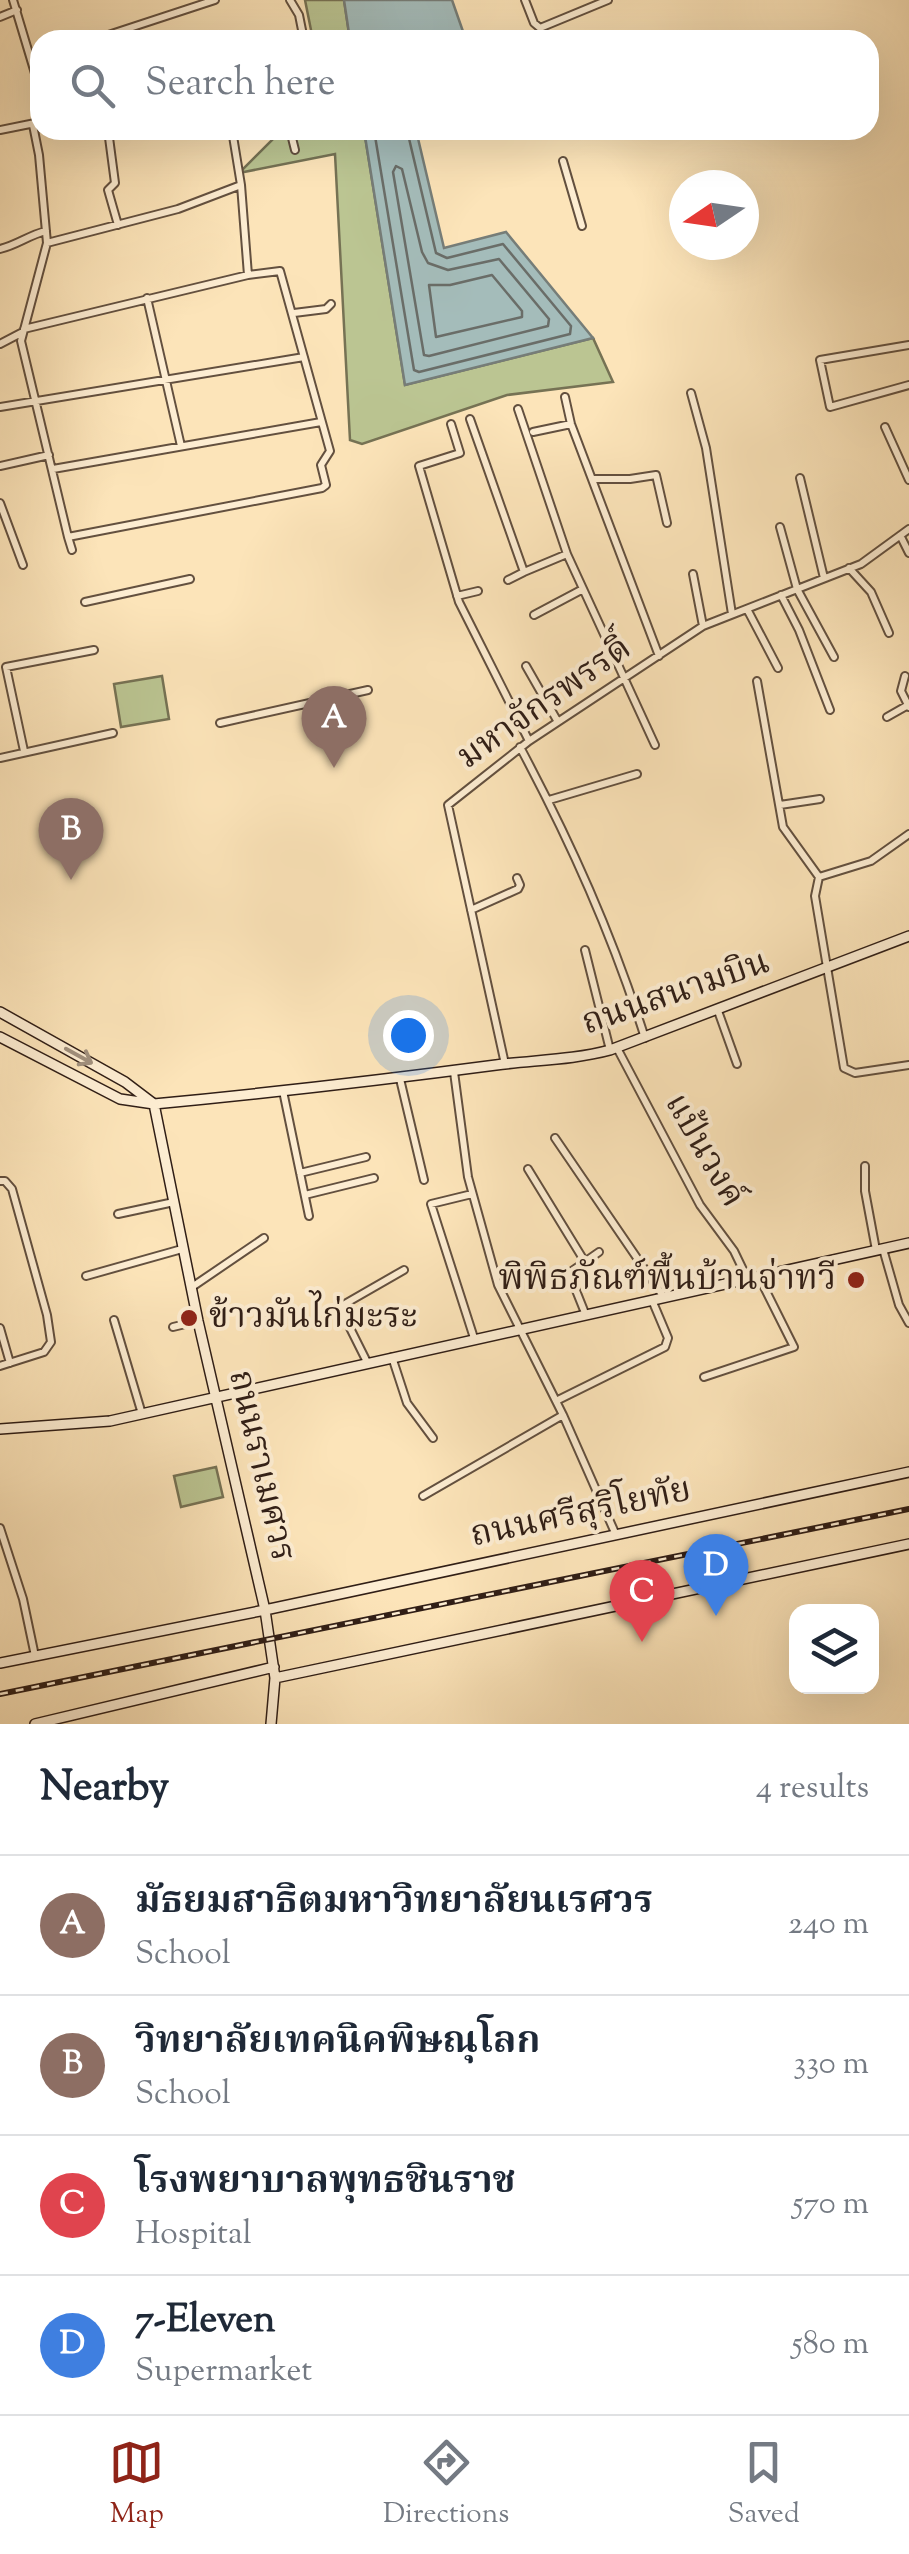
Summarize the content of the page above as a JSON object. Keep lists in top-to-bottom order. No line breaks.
{"streets":{"street":["มหาจักรพรรดิ์","ถนนสนามบิน","แป้นวงค์","ถนนราเมศวร","ถนนศรีสุริโยทัย"]},"crossings":[["มหาจักรพรรดิ์","ถนนสนามบิน"],["ถนนสนามบิน","แป้นวงค์"],["ถนนสนามบิน","ถนนราเมศวร"],["ถนนราเมศวร","ถนนศรีสุริโยทัย"]],"places":["พิพิธภัณฑ์พื้นบ้านจ่าทวี","ข้าวมันไก่มะระ"],"north":"left","page":{"search":"Search here","pins":["A","B","D","C"],"heading":["Nearby","4 results"],"list":[{"mark":"A","name":"มัธยมสาธิตมหาวิทยาลัยนเรศวร","note":"School","value":"240 m"},{"mark":"B","name":"วิทยาลัยเทคนิคพิษณุโลก","note":"School","value":"330 m"},{"mark":"C","name":"โรงพยาบาลพุทธชินราช","note":"Hospital","value":"570 m"},{"mark":"D","name":"7-Eleven","note":"Supermarket","value":"580 m"}],"nav":["Map","Directions","Saved"]}}
